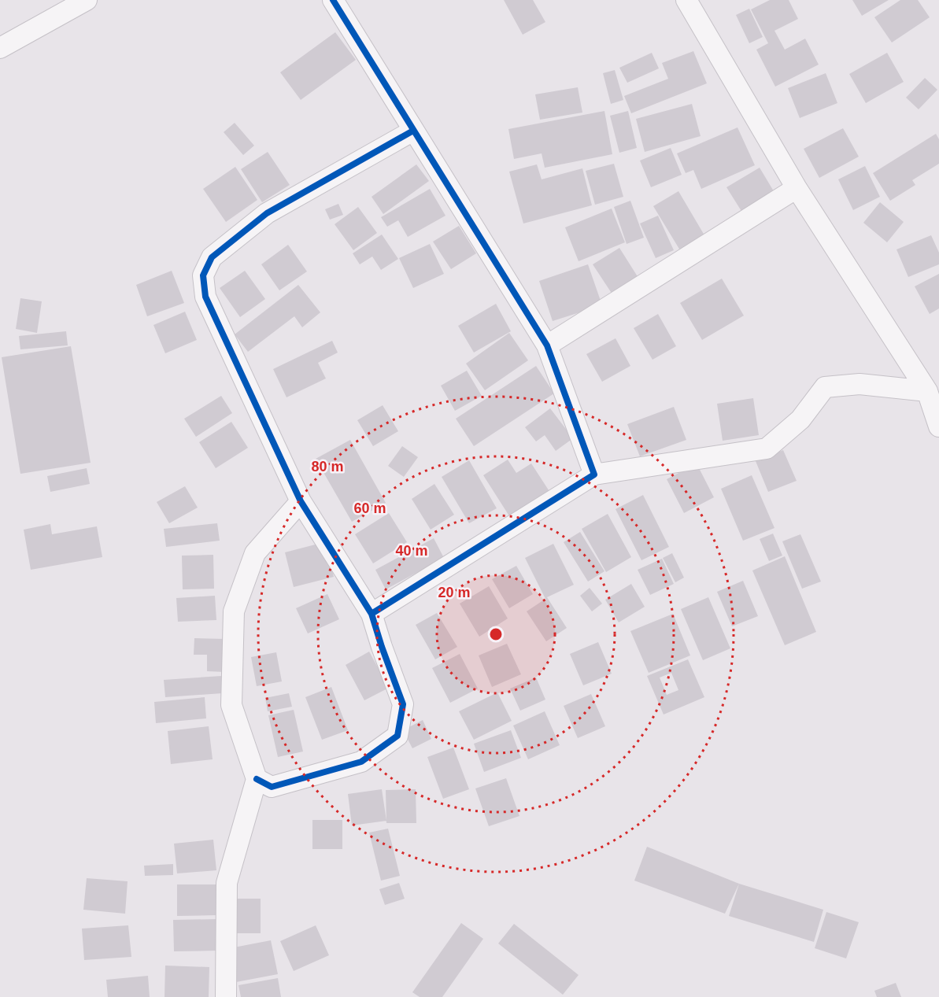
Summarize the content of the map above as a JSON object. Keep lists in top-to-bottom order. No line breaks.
{"rings":["80 m","60 m","40 m","20 m"]}
